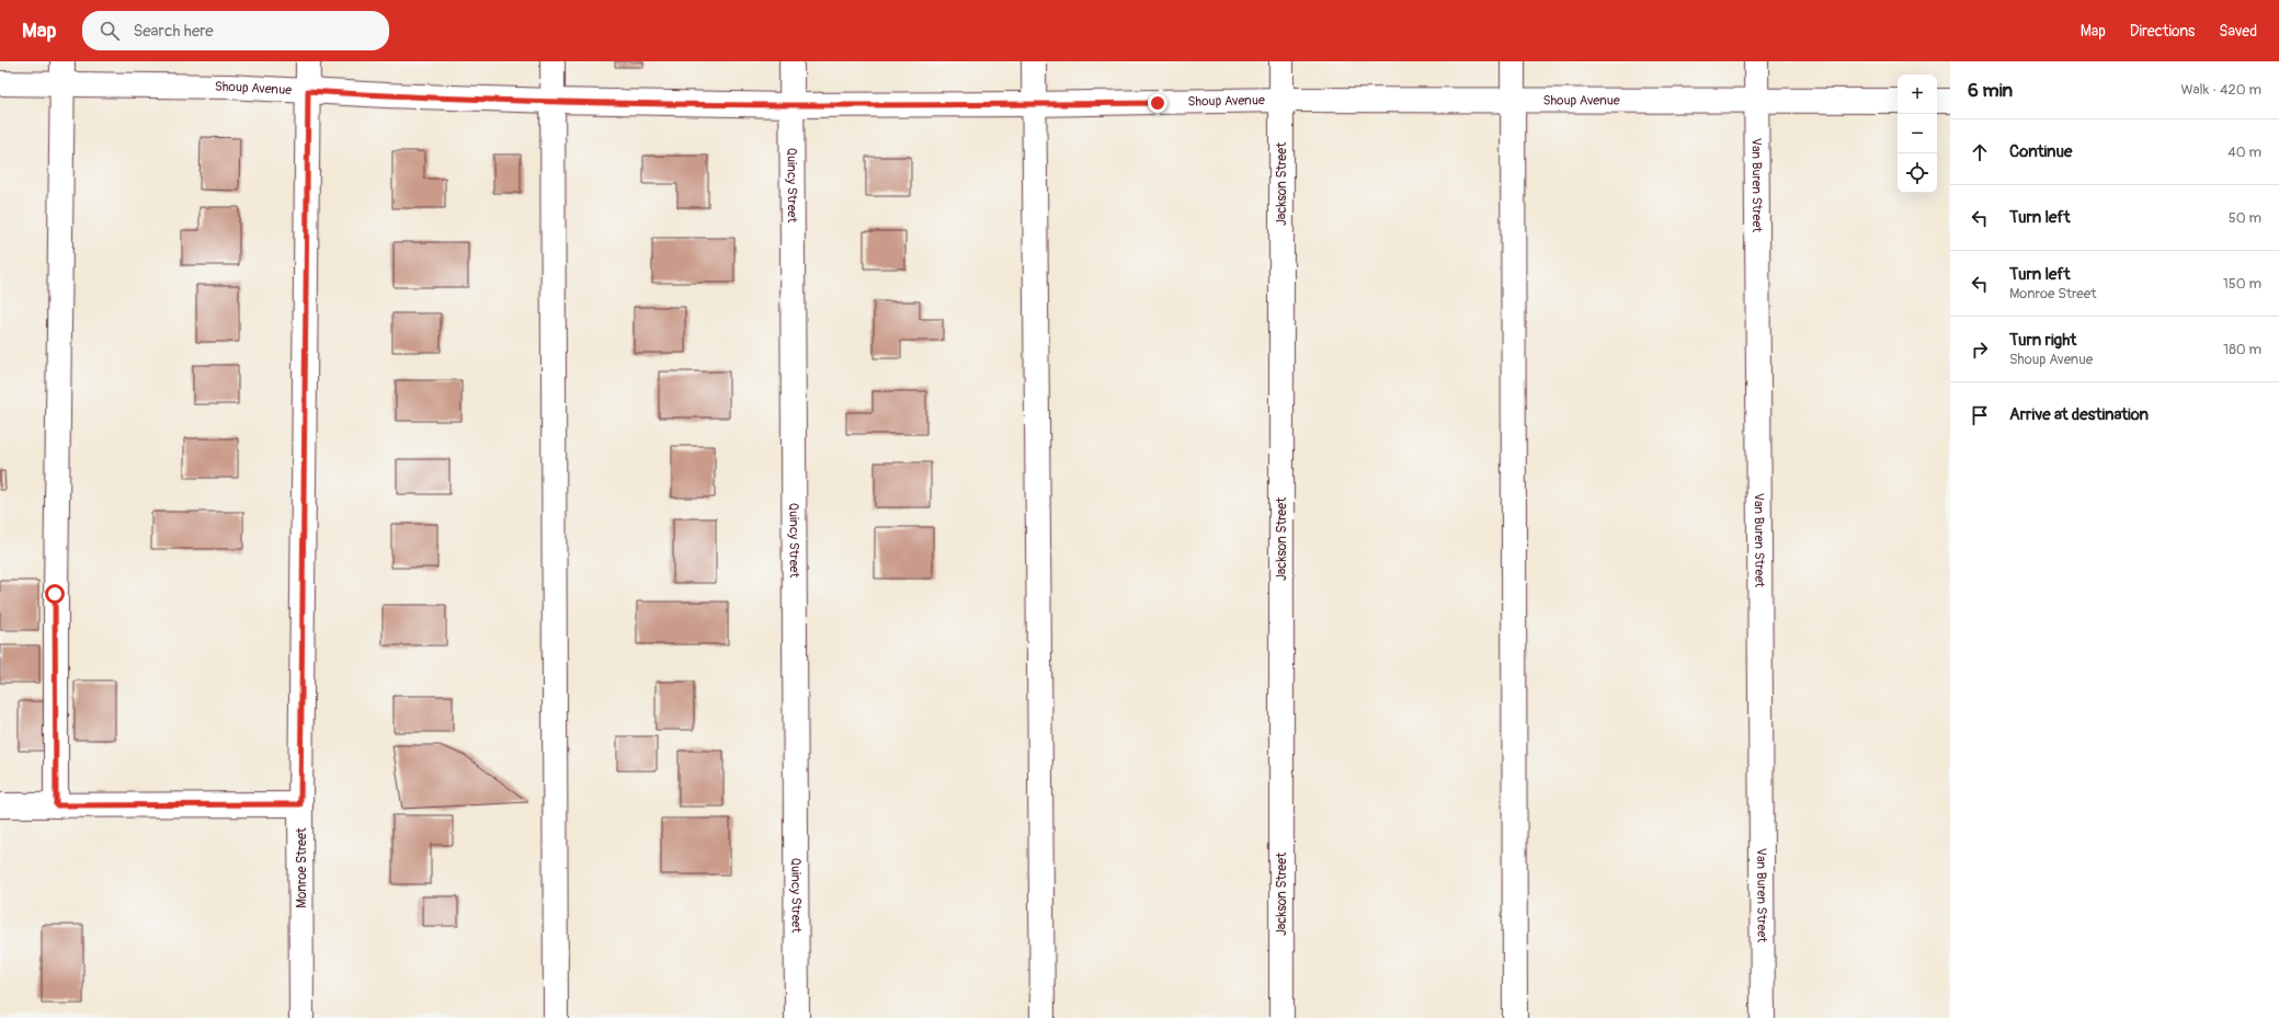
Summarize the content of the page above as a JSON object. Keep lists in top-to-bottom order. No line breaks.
{"streets":{"street":["Shoup Avenue","Jackson Street","Quincy Street","Van Buren Street","Monroe Street"]},"crossings":[["Shoup Avenue","Jackson Street"],["Shoup Avenue","Quincy Street"],["Shoup Avenue","Van Buren Street"],["Shoup Avenue","Monroe Street"]],"page":{"header":"Map","search":"Search here","nav":["Map","Directions","Saved"],"heading":["6 min","Walk · 420 m"],"map_buttons":["+","−"],"list":[["Continue","40 m"],["Turn left","50 m"],["Turn left","Monroe Street","150 m"],["Turn right","Shoup Avenue","180 m"],"Arrive at destination"]}}
